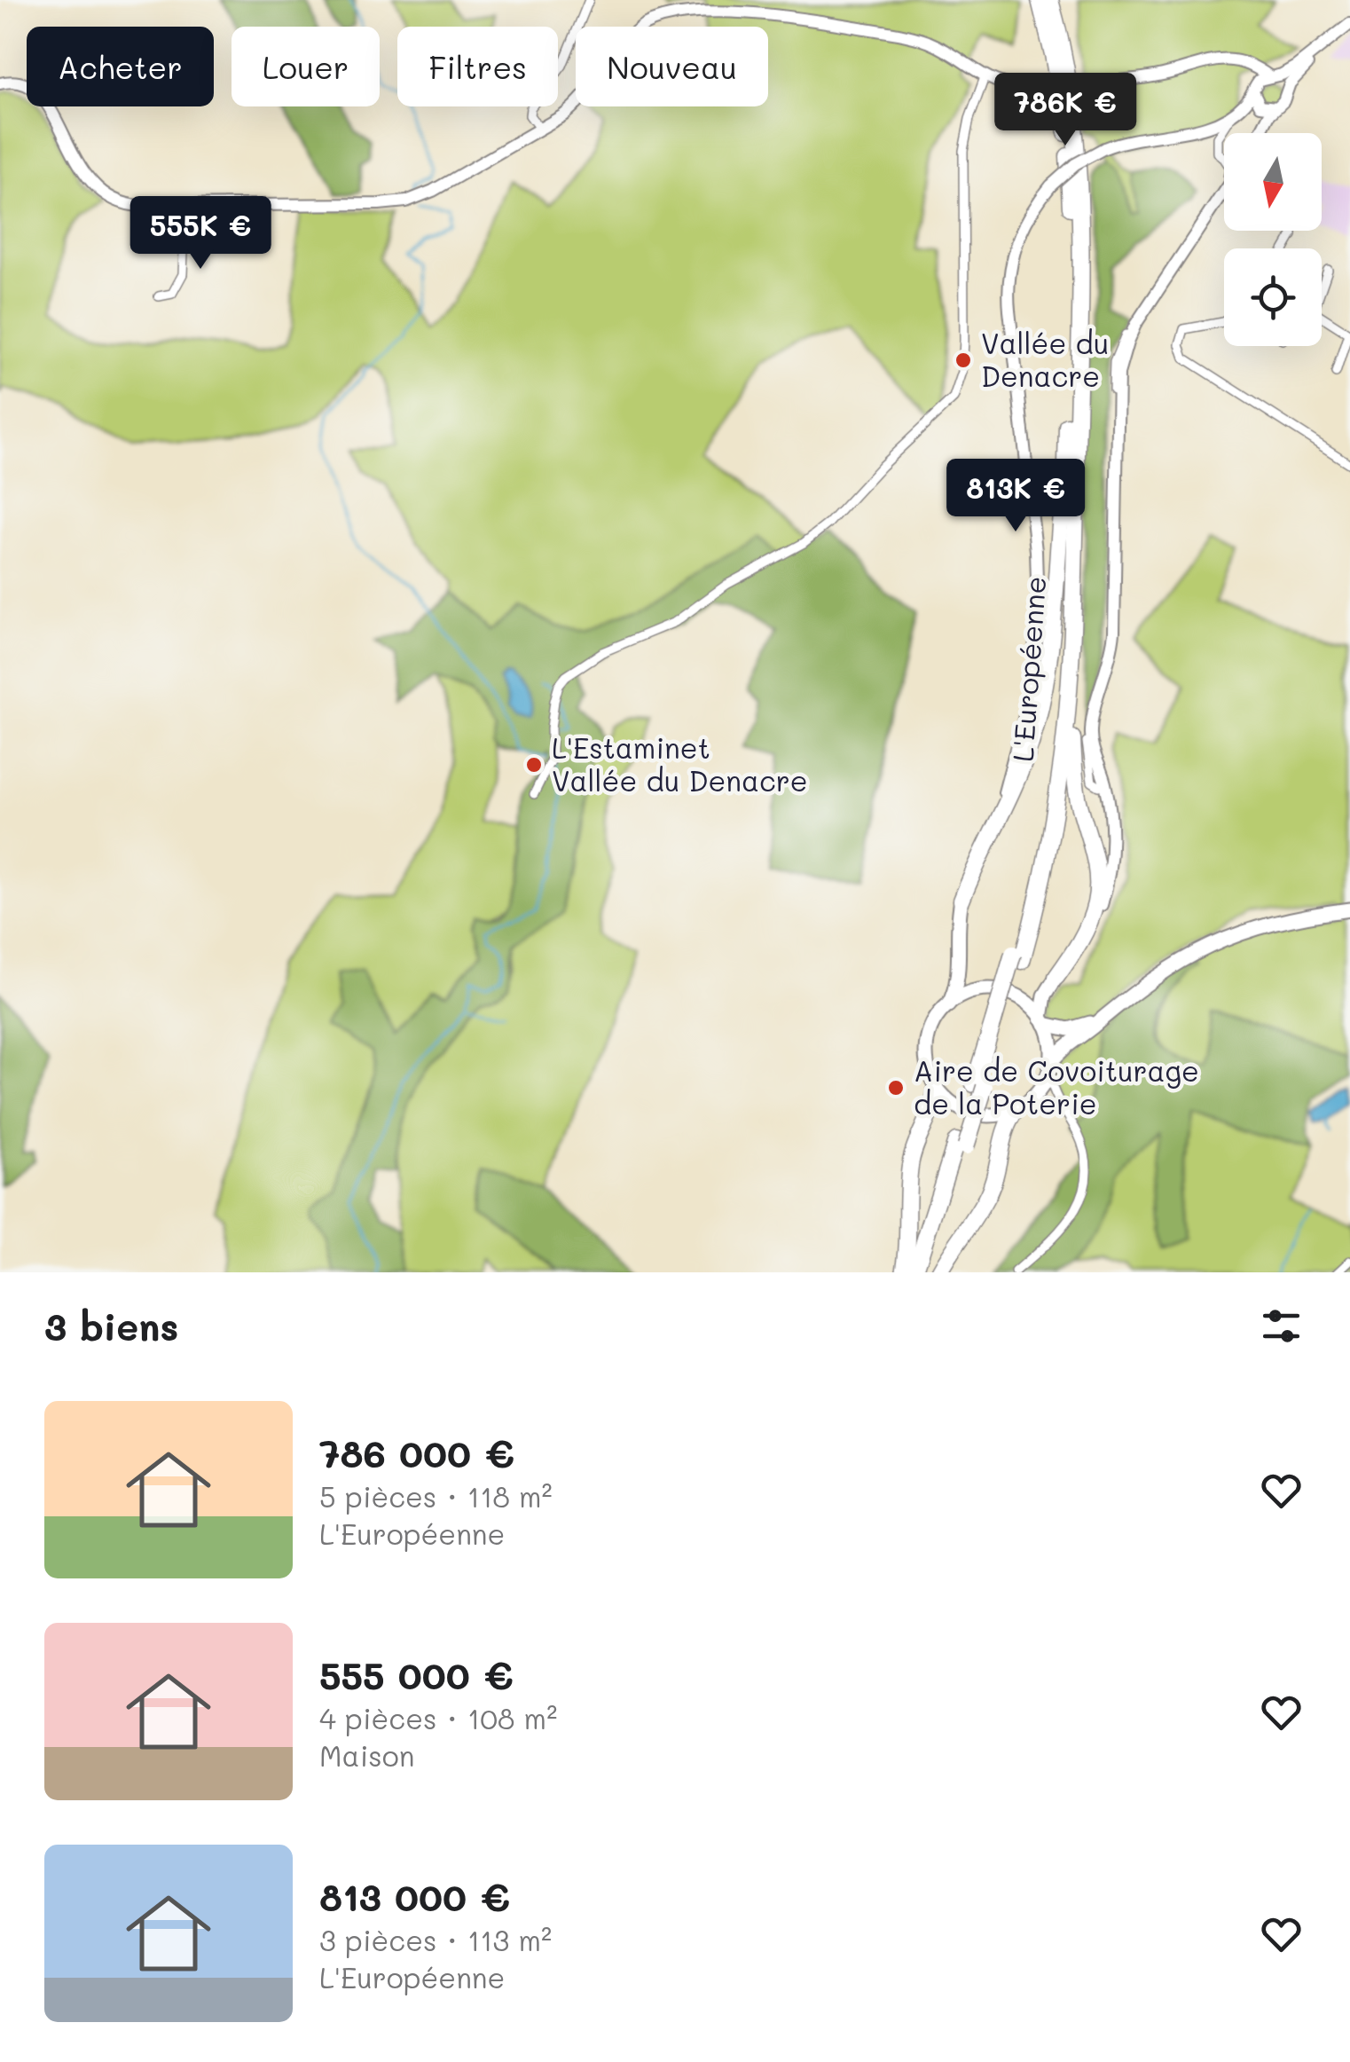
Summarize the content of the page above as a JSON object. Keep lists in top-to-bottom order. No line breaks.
{"streets":{"highway":["L'Européenne"]},"places":["Vallée du Denacre","L'Estaminet Vallée du Denacre","Aire de Covoiturage de la Poterie"],"north":"bottom","page":{"chip":["Acheter","Louer","Filtres","Nouveau"],"price":["786K €","555K €","813K €"],"heading":"3 biens","list":[{"name":"786 000 €","note":"5 pièces · 118 m² · L'Européenne"},{"name":"555 000 €","note":"4 pièces · 108 m² · Maison"},{"name":"813 000 €","note":"3 pièces · 113 m² · L'Européenne"}]}}
